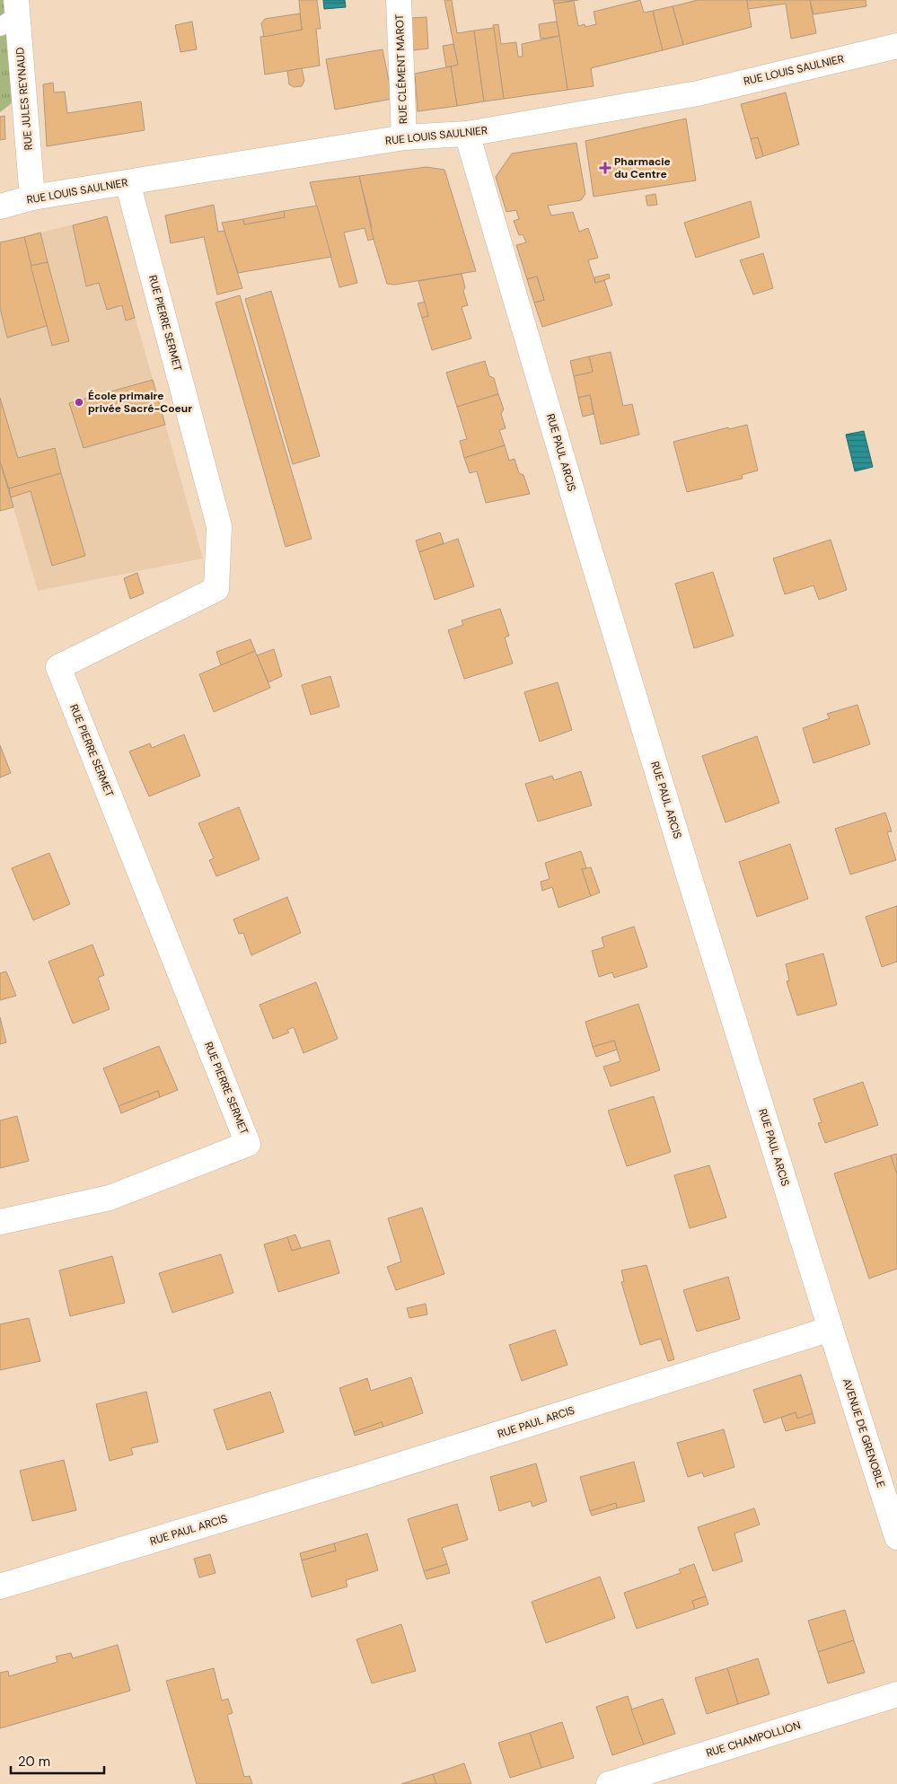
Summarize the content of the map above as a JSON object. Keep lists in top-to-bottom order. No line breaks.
{"streets":{"street":["RUE CLÉMENT MAROT","RUE LOUIS SAULNIER","RUE JULES REYNAUD","RUE PIERRE SERMET","RUE PAUL ARCIS","AVENUE DE GRENOBLE","RUE CHAMPOLLION"]},"crossings":[["RUE CLÉMENT MAROT","RUE LOUIS SAULNIER"],["RUE LOUIS SAULNIER","RUE JULES REYNAUD"],["RUE LOUIS SAULNIER","RUE PIERRE SERMET"],["RUE LOUIS SAULNIER","RUE PAUL ARCIS"],["RUE PAUL ARCIS","AVENUE DE GRENOBLE"]],"places":{"health":["Pharmacie du Centre"],"other":["École primaire privée Sacré-Coeur"]},"scale_bar":"20 m"}
